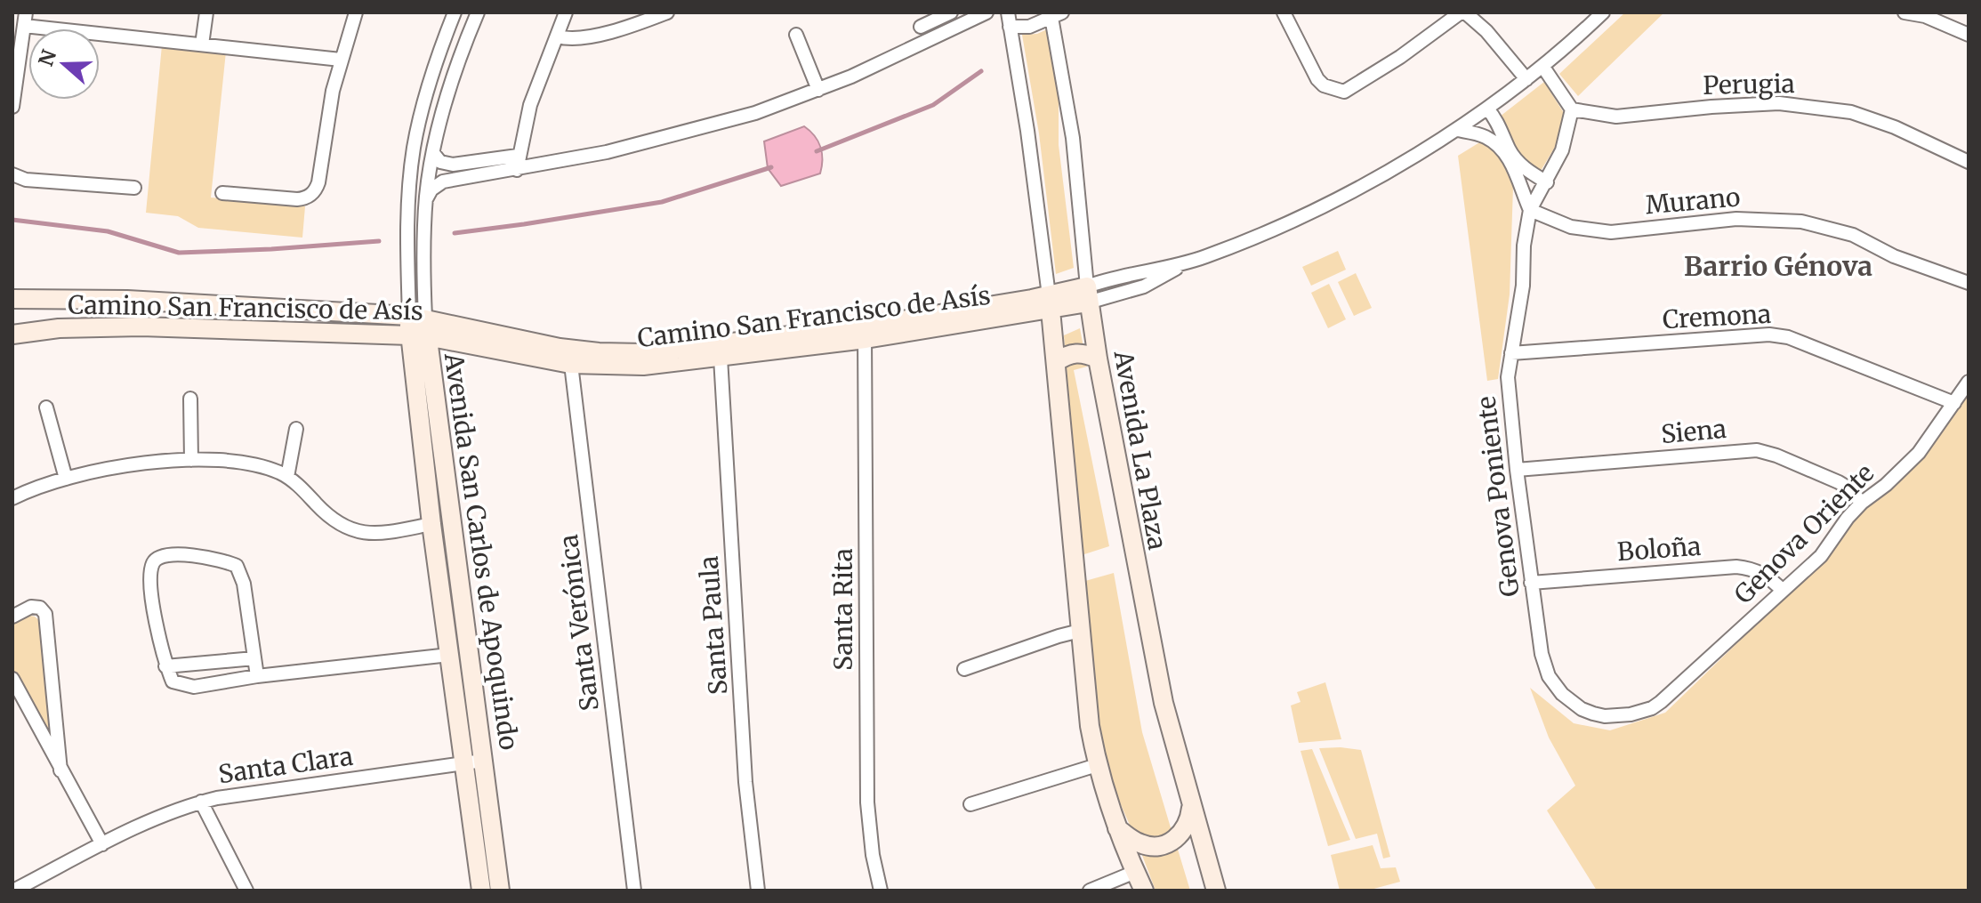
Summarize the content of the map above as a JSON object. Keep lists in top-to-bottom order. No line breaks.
{"streets":{"main road":["Camino San Francisco de Asís","Avenida La Plaza","Avenida San Carlos de Apoquindo"],"street":["Perugia","Murano","Cremona","Siena","Genova Poniente","Genova Oriente","Boloña","Santa Rita","Santa Verónica","Santa Paula","Santa Clara"]},"crossings":[["Perugia","Genova Poniente"],["Murano","Genova Poniente"],["Camino San Francisco de Asís","Avenida La Plaza"],["Camino San Francisco de Asís","Avenida San Carlos de Apoquindo"],["Camino San Francisco de Asís","Santa Rita"],["Camino San Francisco de Asís","Santa Verónica"],["Camino San Francisco de Asís","Santa Paula"],["Cremona","Genova Poniente"],["Cremona","Genova Oriente"],["Siena","Genova Poniente"],["Siena","Genova Oriente"],["Genova Poniente","Genova Oriente"],["Genova Poniente","Boloña"],["Genova Oriente","Boloña"],["Avenida San Carlos de Apoquindo","Santa Clara"]],"districts":["Barrio Génova"],"north":"left"}
